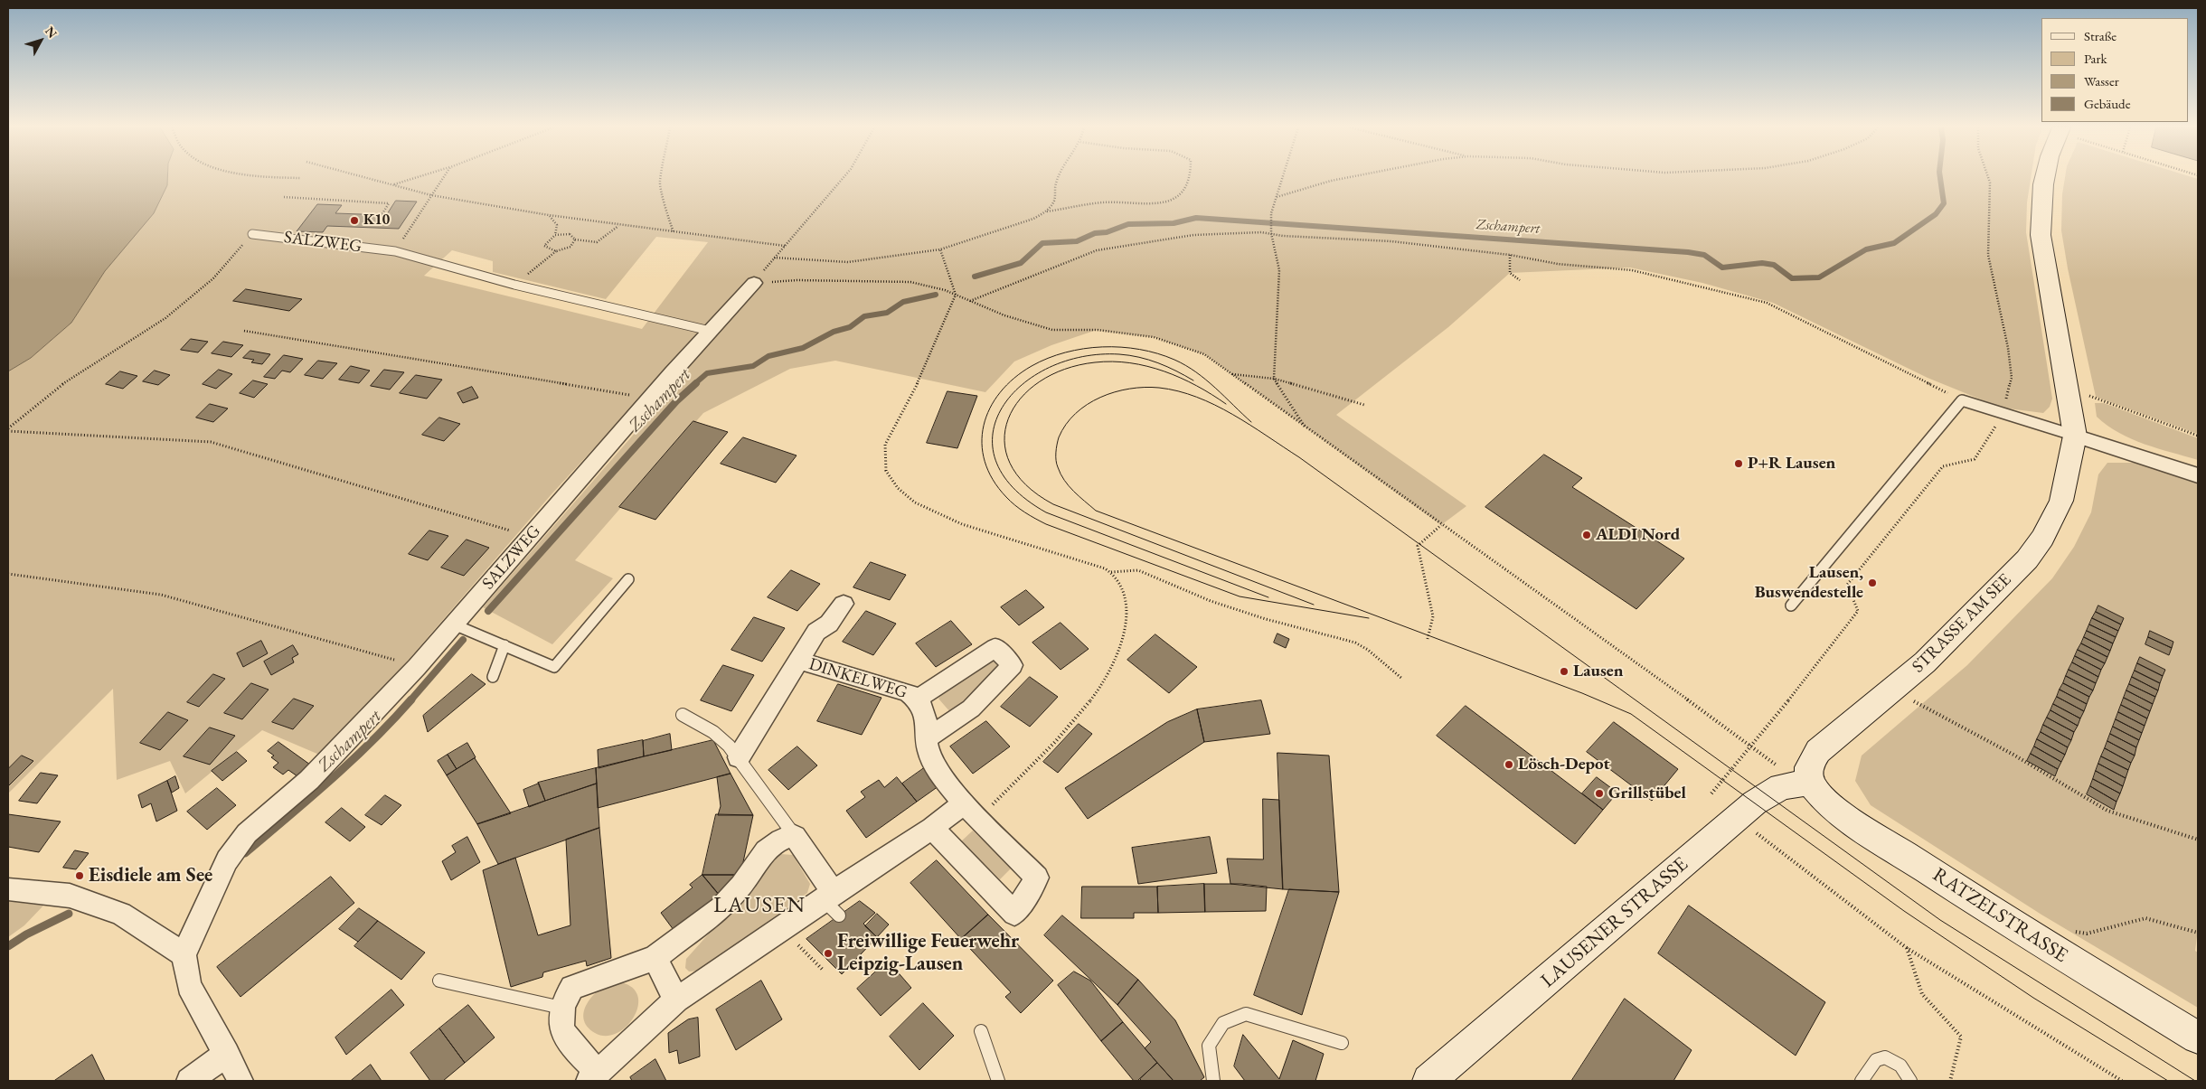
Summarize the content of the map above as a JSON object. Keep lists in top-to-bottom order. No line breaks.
{"streets":{"main road":["STRASSE AM SEE","RATZELSTRASSE","LAUSENER STRASSE"],"street":["SALZWEG","DINKELWEG"]},"crossings":[["STRASSE AM SEE","RATZELSTRASSE"],["STRASSE AM SEE","LAUSENER STRASSE"],["RATZELSTRASSE","LAUSENER STRASSE"]],"districts":["LAUSEN"],"water":["Zschampert"],"places":["K10","P+R Lausen","ALDI Nord","Lausen, Buswendestelle","Lausen","Lösch-Depot","Grillstübel","Eisdiele am See","Freiwillige Feuerwehr Leipzig-Lausen"],"legend":["Straße","Park","Wasser","Gebäude"],"north":"top right"}
